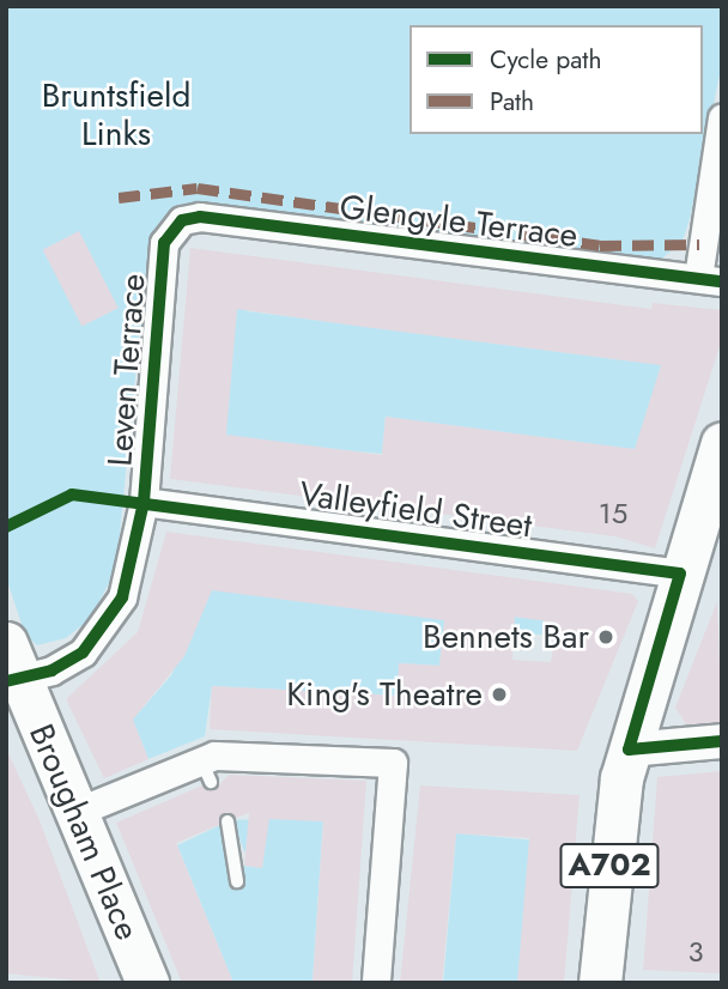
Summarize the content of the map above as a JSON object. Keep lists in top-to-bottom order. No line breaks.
{"streets":{"main road":["Brougham Place","A702"],"street":["Glengyle Terrace","Leven Terrace","Valleyfield Street"]},"crossings":[["Glengyle Terrace","Leven Terrace"],["Leven Terrace","Valleyfield Street"],["Leven Terrace","Brougham Place"],["Valleyfield Street","A702"]],"parks":["Bruntsfield Links"],"places":["Bennets Bar","King's Theatre"],"house_numbers":["15","3"],"legend":["Cycle path","Path"]}
